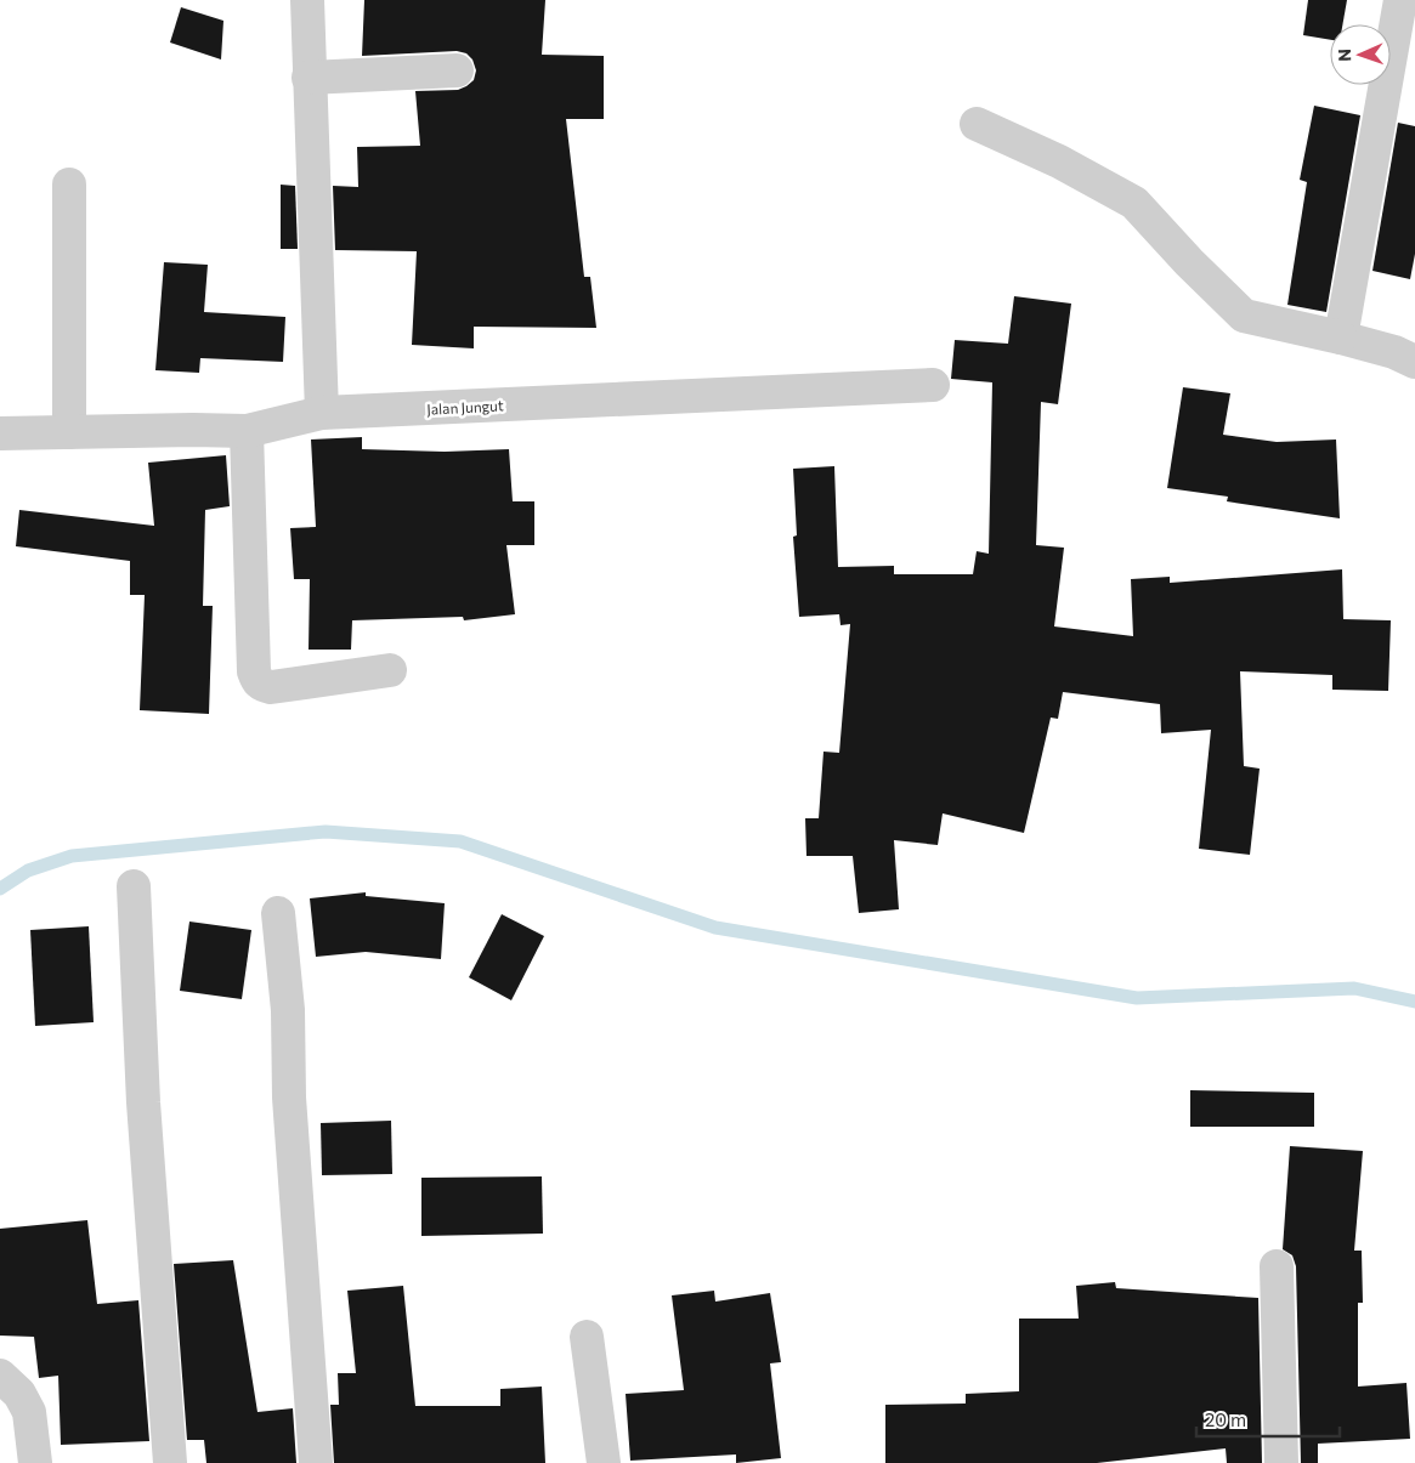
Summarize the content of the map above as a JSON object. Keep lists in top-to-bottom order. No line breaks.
{"streets":{"street":["Jalan Jungut"]},"scale_bar":"20 m","north":"left"}
